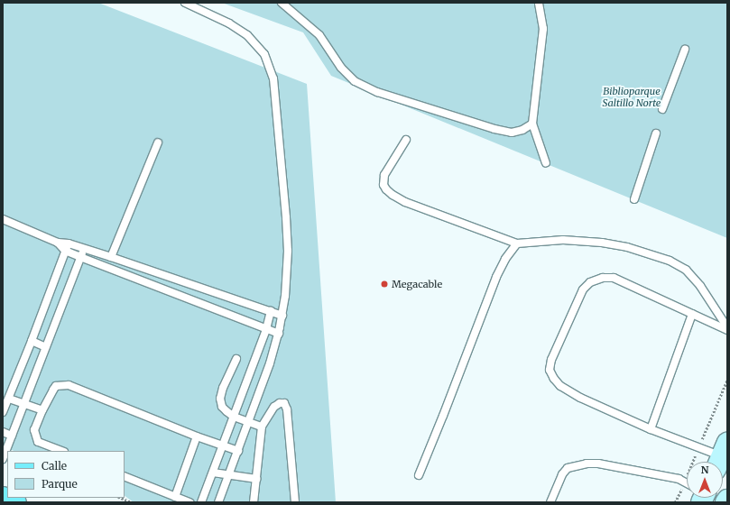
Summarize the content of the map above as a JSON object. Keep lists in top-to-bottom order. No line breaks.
{"parks":["Biblioparque Saltillo Norte"],"places":["Megacable"],"legend":["Calle","Parque"],"north":"top"}
